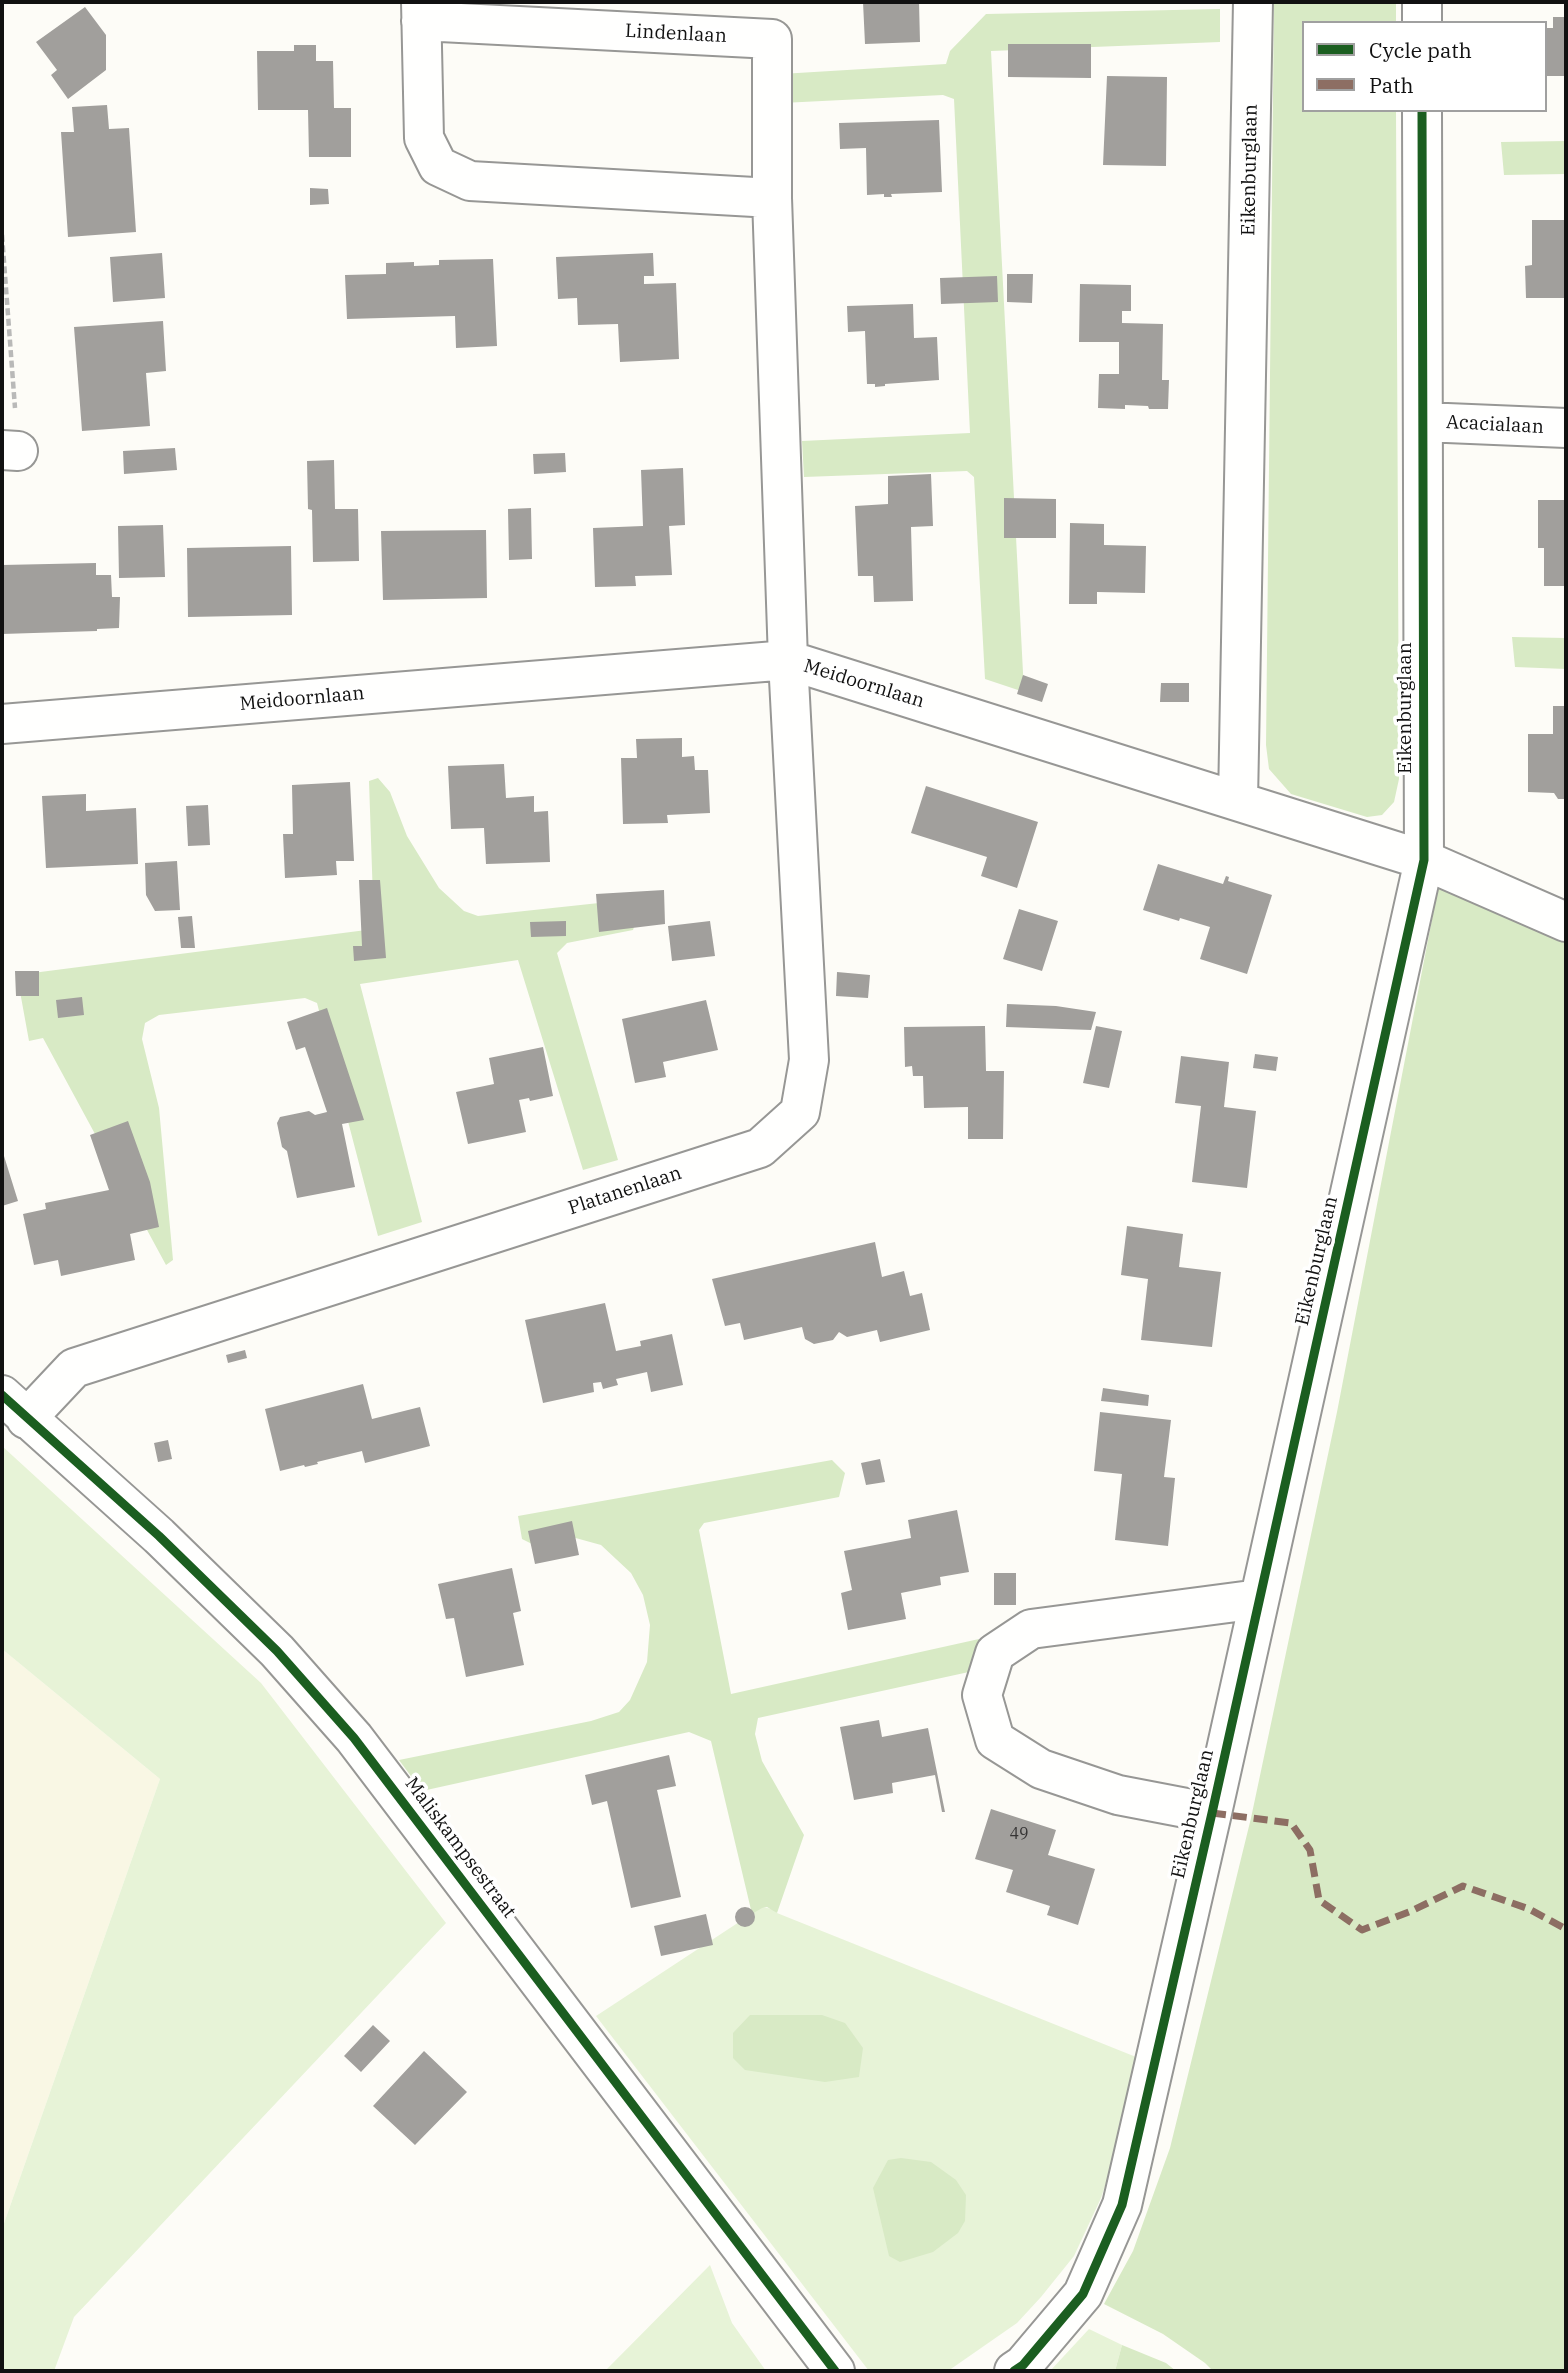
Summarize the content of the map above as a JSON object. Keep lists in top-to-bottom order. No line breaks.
{"streets":{"street":["Lindenlaan","Eikenburglaan","Acacialaan","Meidoornlaan","Platanenlaan","Maliskampsestraat"]},"crossings":[["Lindenlaan","Meidoornlaan"],["Lindenlaan","Platanenlaan"],["Eikenburglaan","Acacialaan"],["Eikenburglaan","Meidoornlaan"],["Meidoornlaan","Platanenlaan"],["Platanenlaan","Maliskampsestraat"]],"house_numbers":["49"],"legend":["Cycle path","Path"]}
